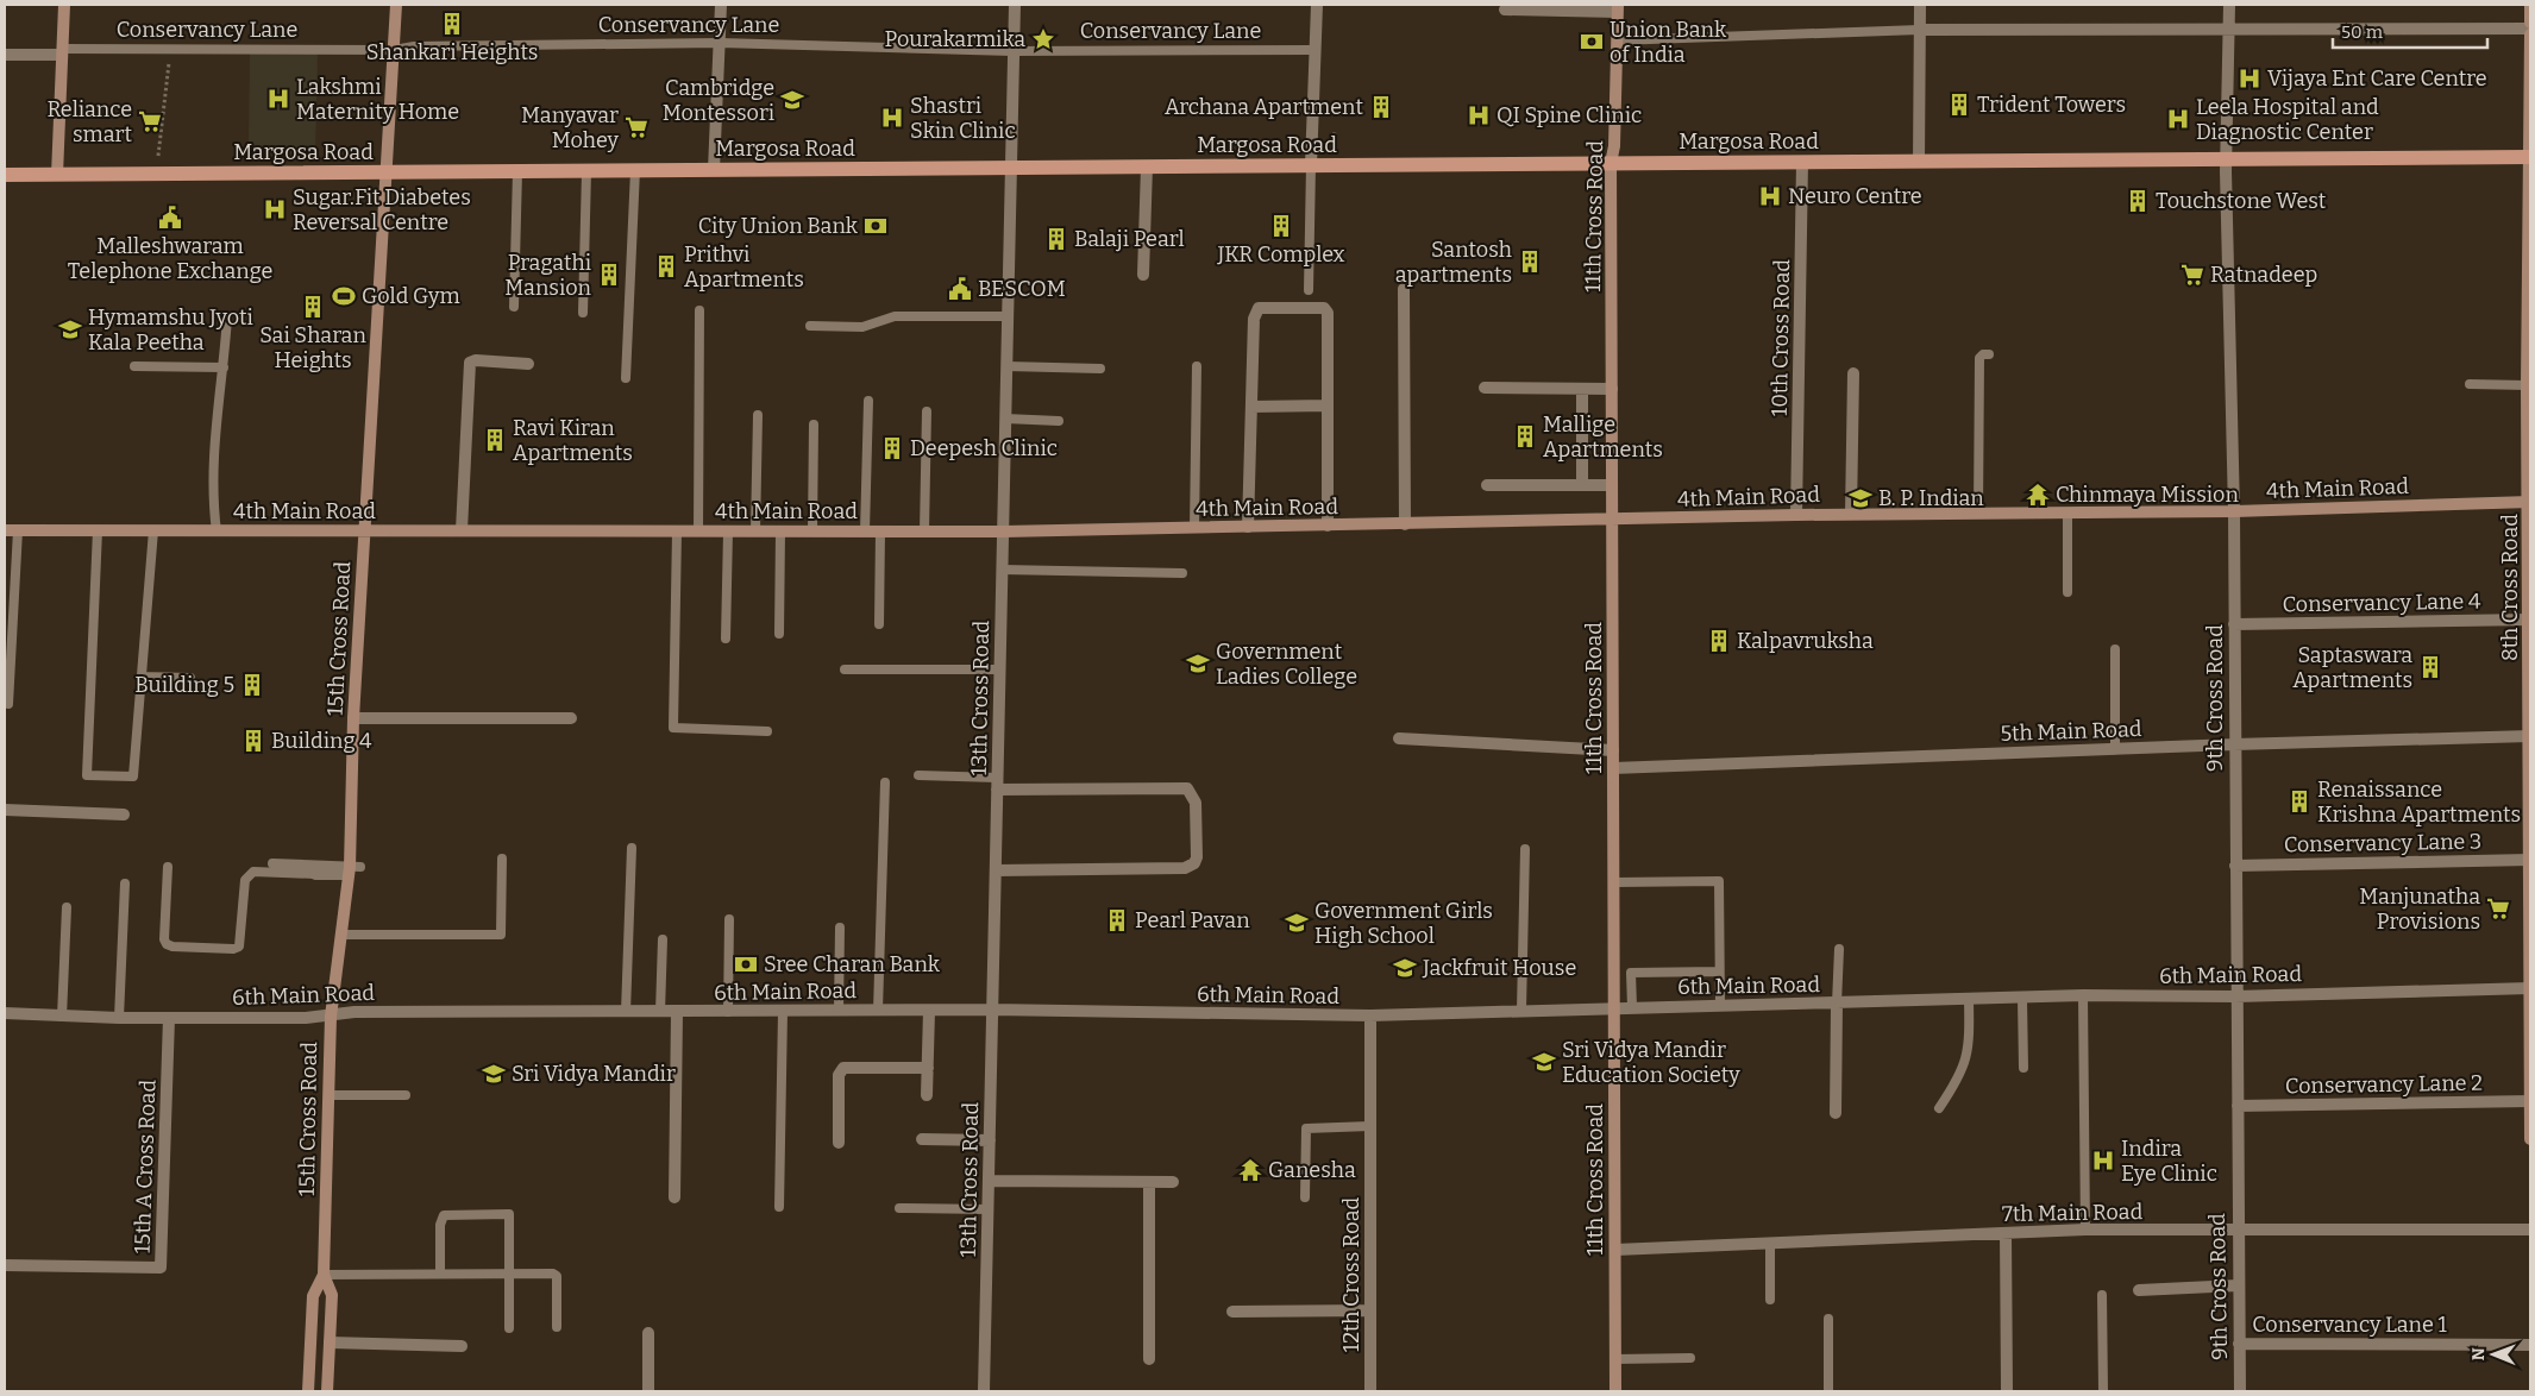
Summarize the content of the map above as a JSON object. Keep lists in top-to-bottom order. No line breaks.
{"streets":{"main road":["Margosa Road"],"street":["Conservancy Lane","11th Cross Road","10th Cross Road","4th Main Road","8th Cross Road","Conservancy Lane 4","15th Cross Road","13th Cross Road","9th Cross Road","5th Main Road","Conservancy Lane 3","6th Main Road","Conservancy Lane 2","15th A Cross Road","7th Main Road","12th Cross Road","Conservancy Lane 1"]},"crossings":[["Conservancy Lane","15th Cross Road"],["Conservancy Lane","13th Cross Road"],["Margosa Road","11th Cross Road"],["Margosa Road","10th Cross Road"],["Margosa Road","8th Cross Road"],["Margosa Road","15th Cross Road"],["Margosa Road","13th Cross Road"],["Margosa Road","9th Cross Road"],["11th Cross Road","4th Main Road"],["11th Cross Road","5th Main Road"],["11th Cross Road","6th Main Road"],["11th Cross Road","7th Main Road"],["10th Cross Road","4th Main Road"],["4th Main Road","8th Cross Road"],["4th Main Road","15th Cross Road"],["4th Main Road","13th Cross Road"],["4th Main Road","9th Cross Road"],["8th Cross Road","Conservancy Lane 4"],["8th Cross Road","5th Main Road"],["8th Cross Road","Conservancy Lane 3"],["8th Cross Road","6th Main Road"],["8th Cross Road","Conservancy Lane 2"],["Conservancy Lane 4","9th Cross Road"],["15th Cross Road","6th Main Road"],["13th Cross Road","6th Main Road"],["9th Cross Road","5th Main Road"],["9th Cross Road","Conservancy Lane 3"],["9th Cross Road","6th Main Road"],["9th Cross Road","Conservancy Lane 2"],["9th Cross Road","7th Main Road"],["9th Cross Road","Conservancy Lane 1"],["6th Main Road","15th A Cross Road"],["6th Main Road","12th Cross Road"]],"places":{"building":["Shankari Heights","Trident Towers","Archana Apartment","Touchstone West","JKR Complex","Balaji Pearl","Santosh apartments","Prithvi Apartments","Pragathi Mansion","Sai Sharan Heights","Mallige Apartments","Ravi Kiran Apartments","Deepesh Clinic","Kalpavruksha","Saptaswara Apartments","Building 5","Building 4","Renaissance Krishna Apartments","Pearl Pavan"],"place":["Pourakarmika"],"bank":["Union Bank of India","City Union Bank","Sree Charan Bank"],"hospital":["Vijaya Ent Care Centre","Lakshmi Maternity Home","QI Spine Clinic","Shastri Skin Clinic","Leela Hospital and Diagnostic Center","Neuro Centre","Sugar.Fit Diabetes Reversal Centre","Indira Eye Clinic"],"school or university":["Cambridge Montessori","Hymamshu Jyoti Kala Peetha","B. P. Indian","Government Ladies College","Government Girls High School","Jackfruit House","Sri Vidya Mandir Education Society","Sri Vidya Mandir"],"supermarket":["Reliance smart","Manyavar Mohey","Ratnadeep","Manjunatha Provisions"],"public building":["Malleshwaram Telephone Exchange","BESCOM"],"sports":["Gold Gym"],"temple":["Chinmaya Mission","Ganesha"]},"scale_bar":"50 m","north":"left"}
